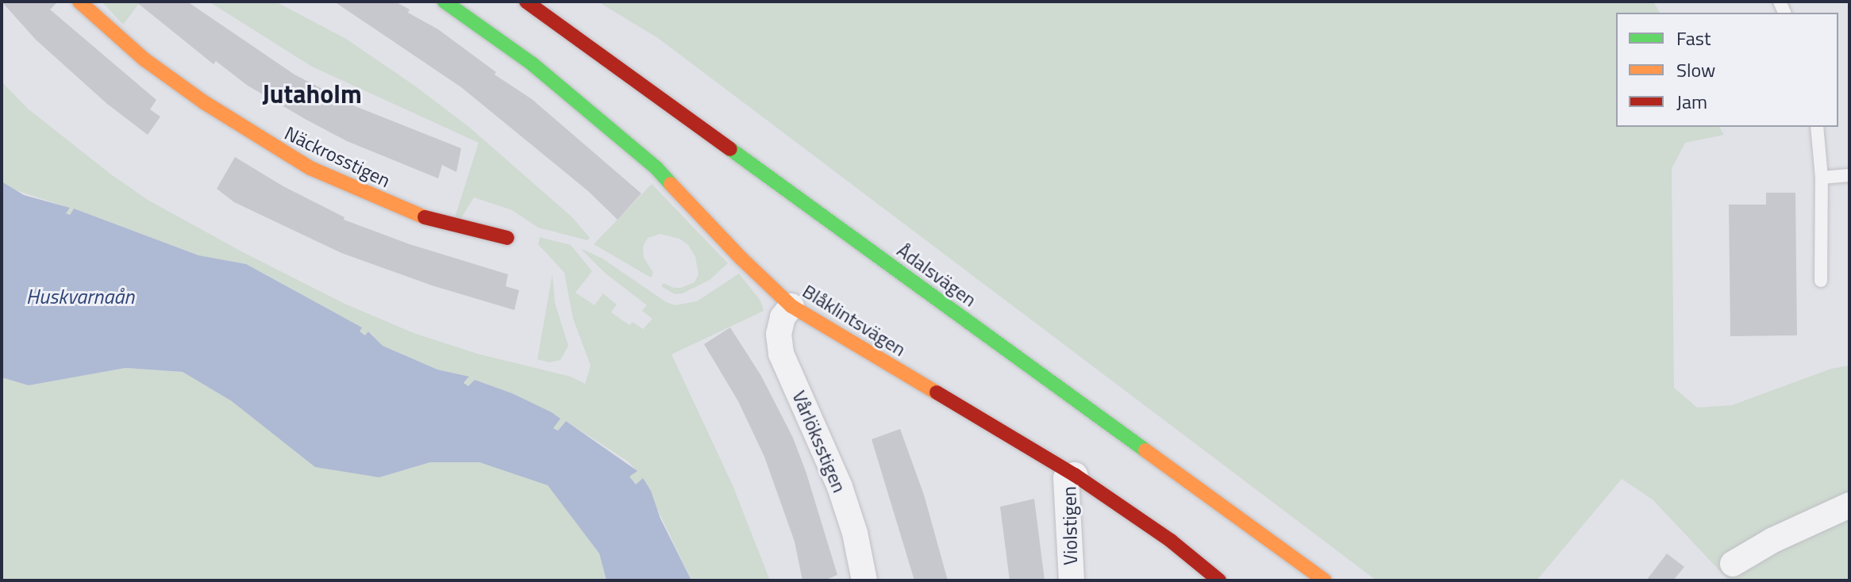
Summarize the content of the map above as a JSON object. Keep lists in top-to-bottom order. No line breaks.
{"streets":{"street":["Näckrosstigen","Ådalsvägen","Blåklintsvägen","Vårlöksstigen","Violstigen"]},"crossings":[["Blåklintsvägen","Vårlöksstigen"],["Blåklintsvägen","Violstigen"]],"districts":["Jutaholm"],"water":["Huskvarnaån"],"legend":["Fast","Slow","Jam"]}
